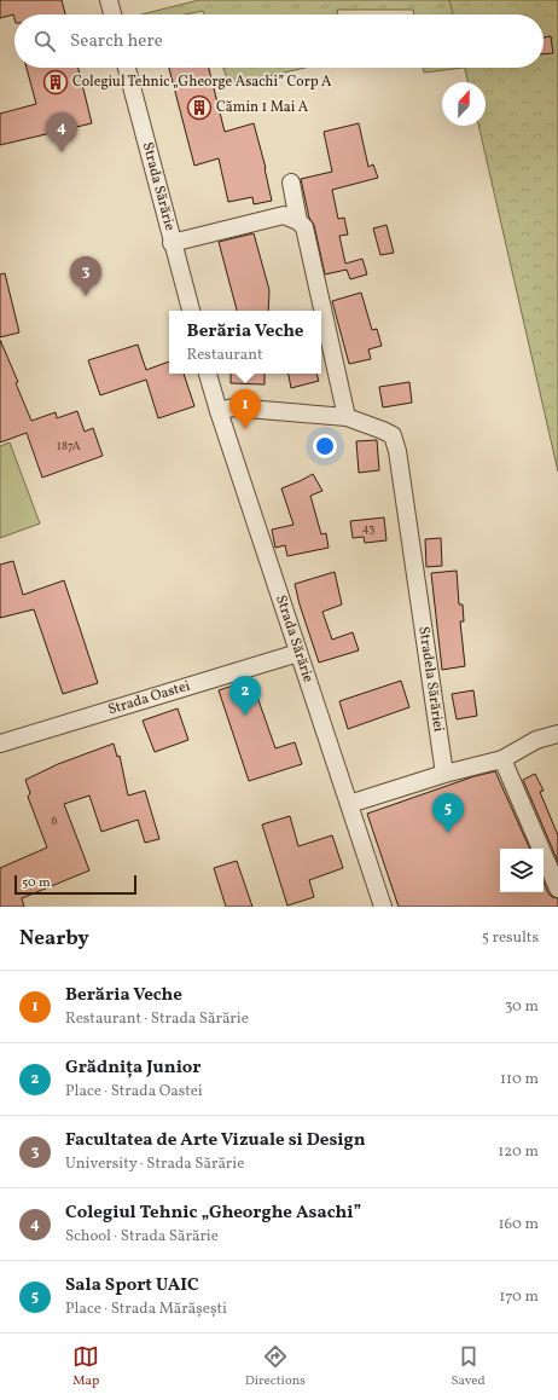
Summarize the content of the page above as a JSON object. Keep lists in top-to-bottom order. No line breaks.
{"streets":{"street":["Strada Sărărie","Stradela Sărăriei","Strada Oastei"]},"crossings":[["Strada Sărărie","Stradela Sărăriei"],["Strada Sărărie","Strada Oastei"]],"places":{"building":["Colegiul Tehnic „Gheorge Asachi” Corp A","Cămin 1 Mai A"]},"house_numbers":["187A","43","6"],"scale_bar":"50 m","north":"top","page":{"search":"Search here","pins":["4","3","1","2","5"],"popup":["Berăria Veche","Restaurant"],"scale":"50 m","heading":["Nearby","5 results"],"list":[{"mark":"1","name":"Berăria Veche","note":"Restaurant · Strada Sărărie","value":"30 m"},{"mark":"2","name":"Grădnița Junior","note":"Place · Strada Oastei","value":"110 m"},{"mark":"3","name":"Facultatea de Arte Vizuale si Design","note":"University · Strada Sărărie","value":"120 m"},{"mark":"4","name":"Colegiul Tehnic „Gheorghe Asachi”","note":"School · Strada Sărărie","value":"160 m"},{"mark":"5","name":"Sala Sport UAIC","note":"Place · Strada Mărășești","value":"170 m"}],"nav":["Map","Directions","Saved"]}}
